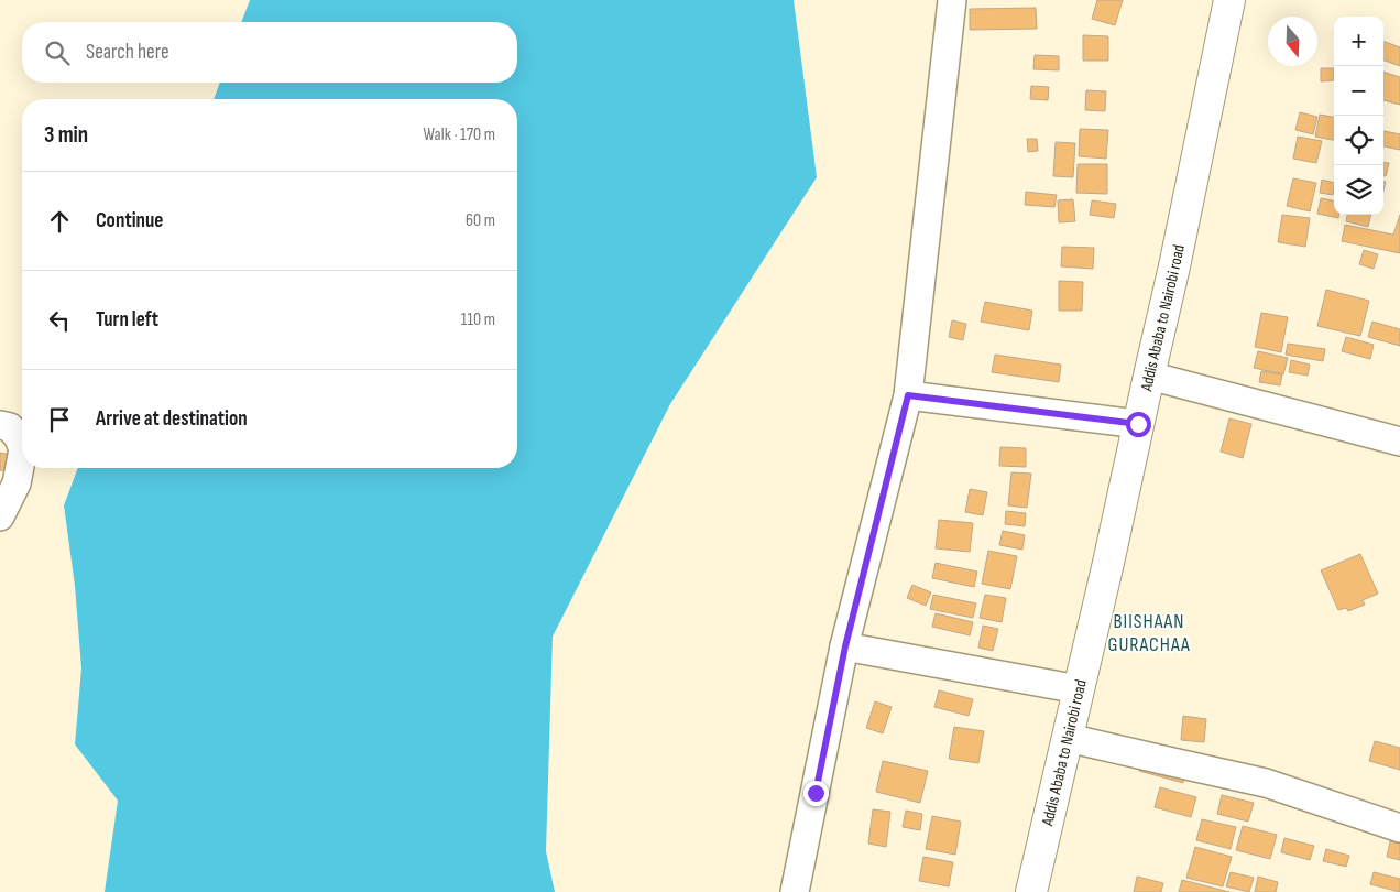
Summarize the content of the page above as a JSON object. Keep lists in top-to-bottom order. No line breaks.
{"streets":{"highway":["Addis Ababa to Nairobi road"]},"districts":["BIISHAAN GURACHAA"],"north":"bottom","page":{"map_buttons":["+","−"],"search":"Search here","heading":["3 min","Walk · 170 m"],"list":[["Continue","60 m"],["Turn left","110 m"],"Arrive at destination"]}}
